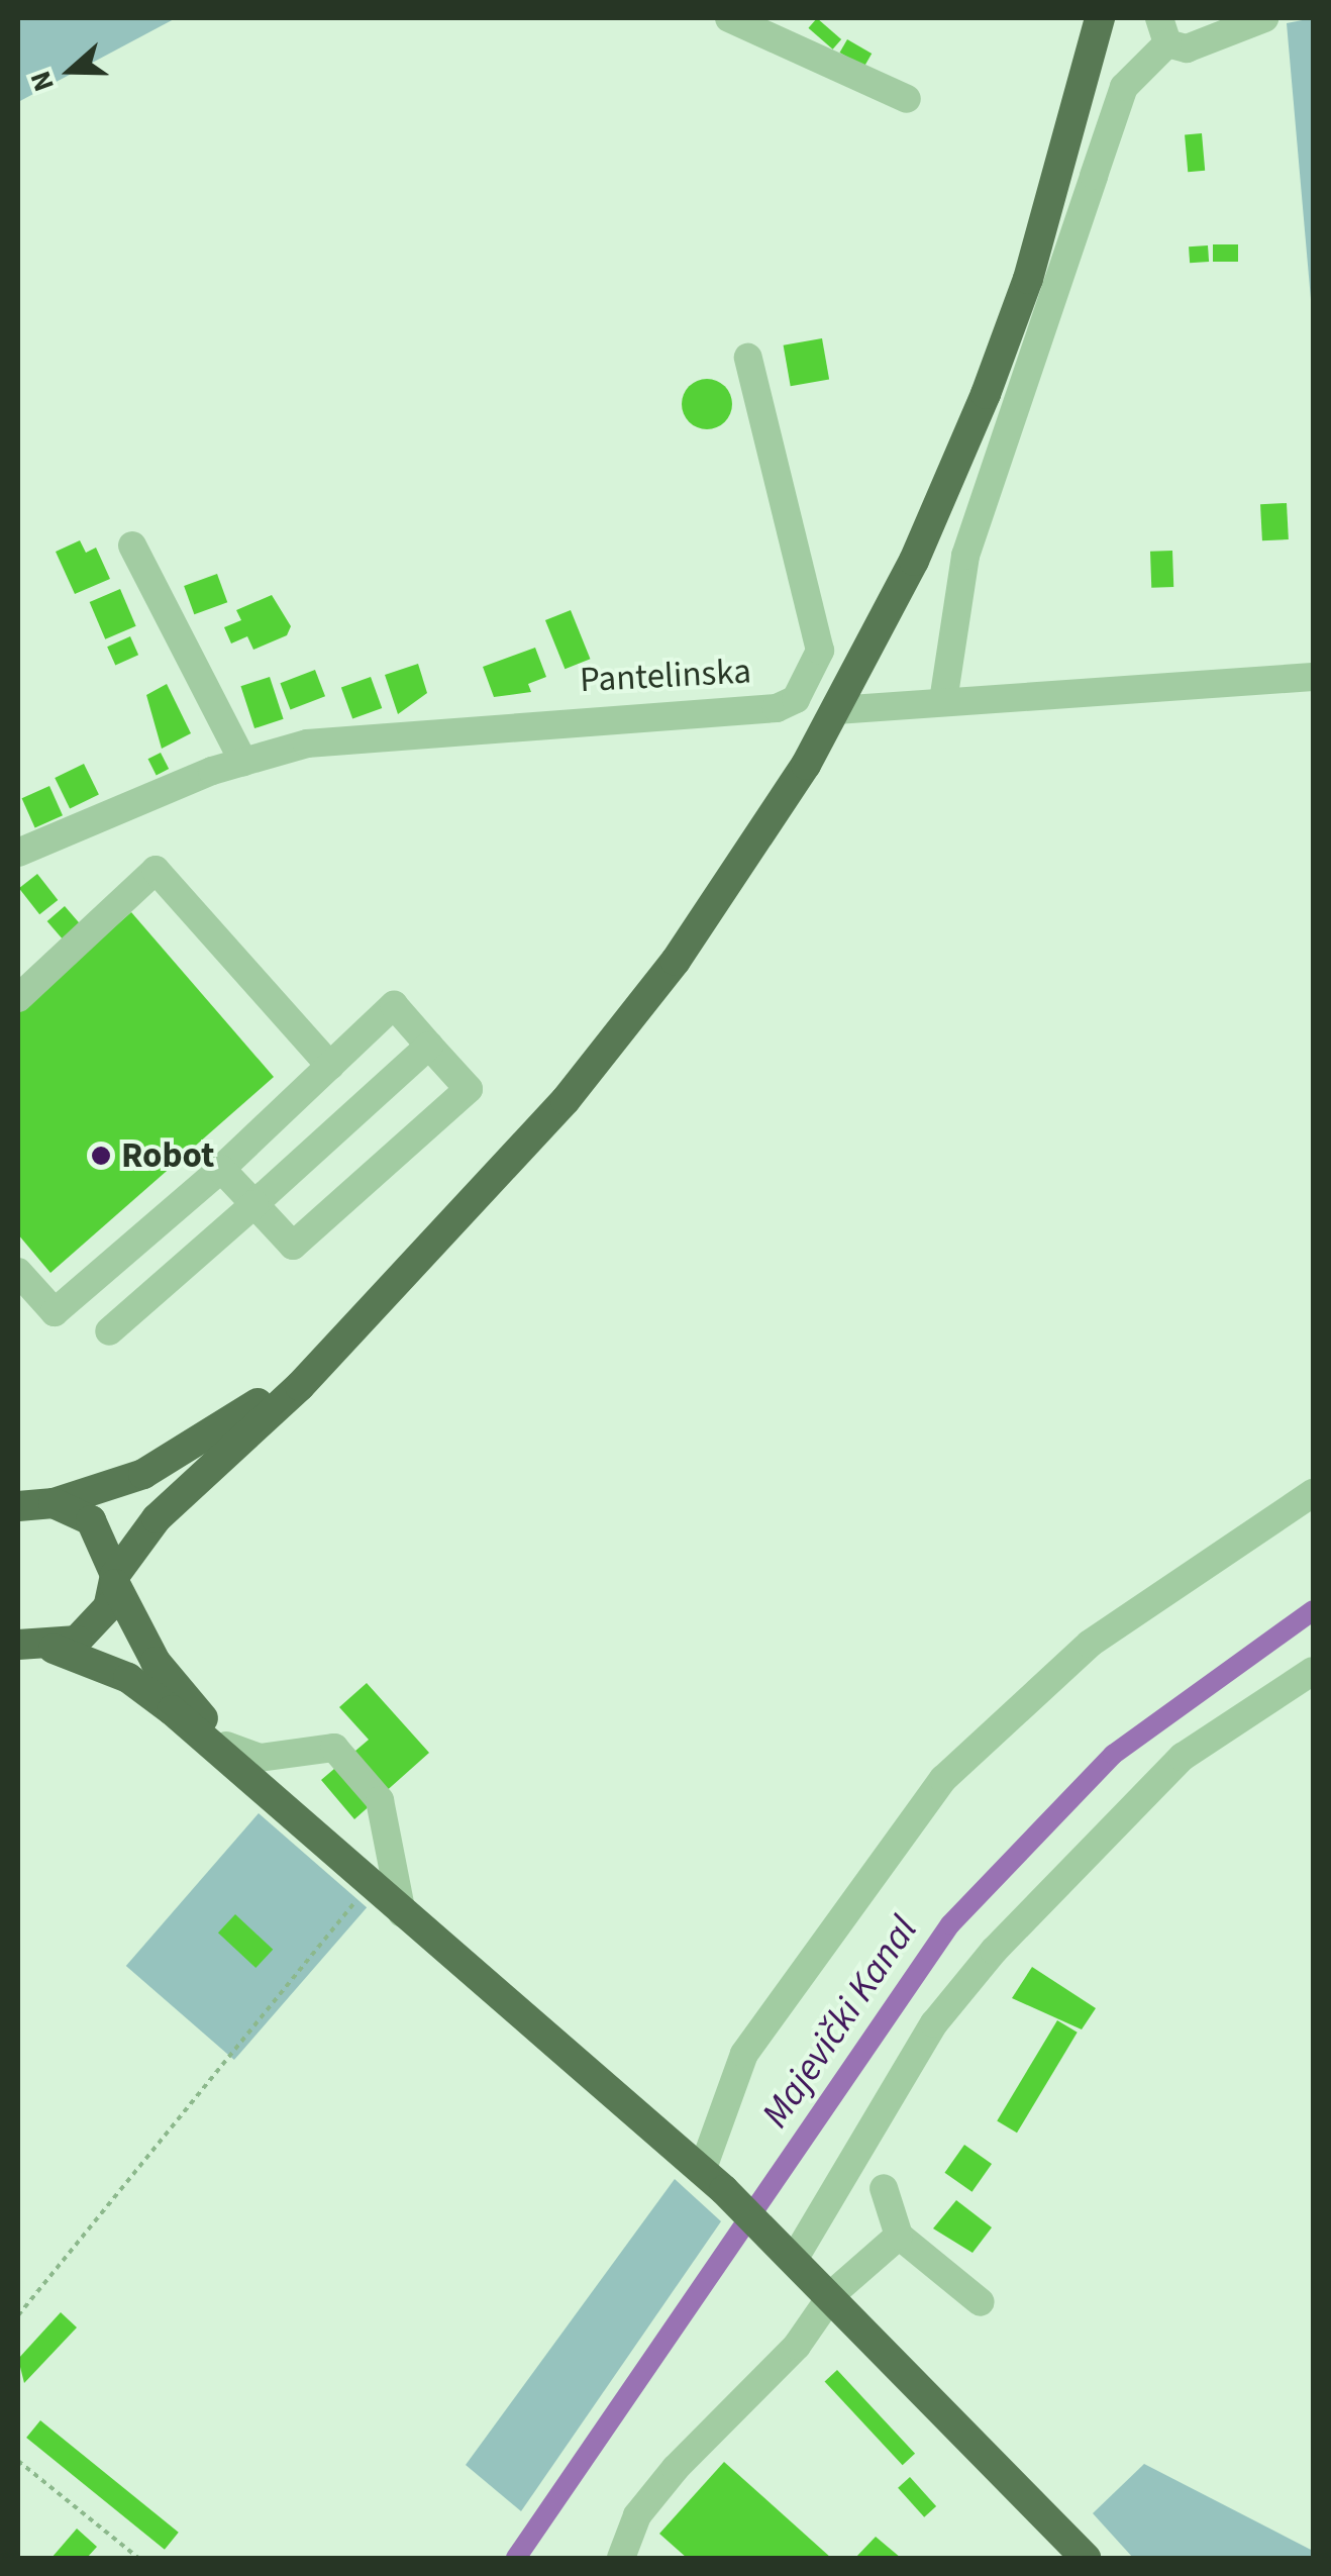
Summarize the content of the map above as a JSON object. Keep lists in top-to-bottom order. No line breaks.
{"streets":{"street":["Pantelinska"]},"water":["Majevički Kanal"],"places":["Robot"],"north":"left"}
